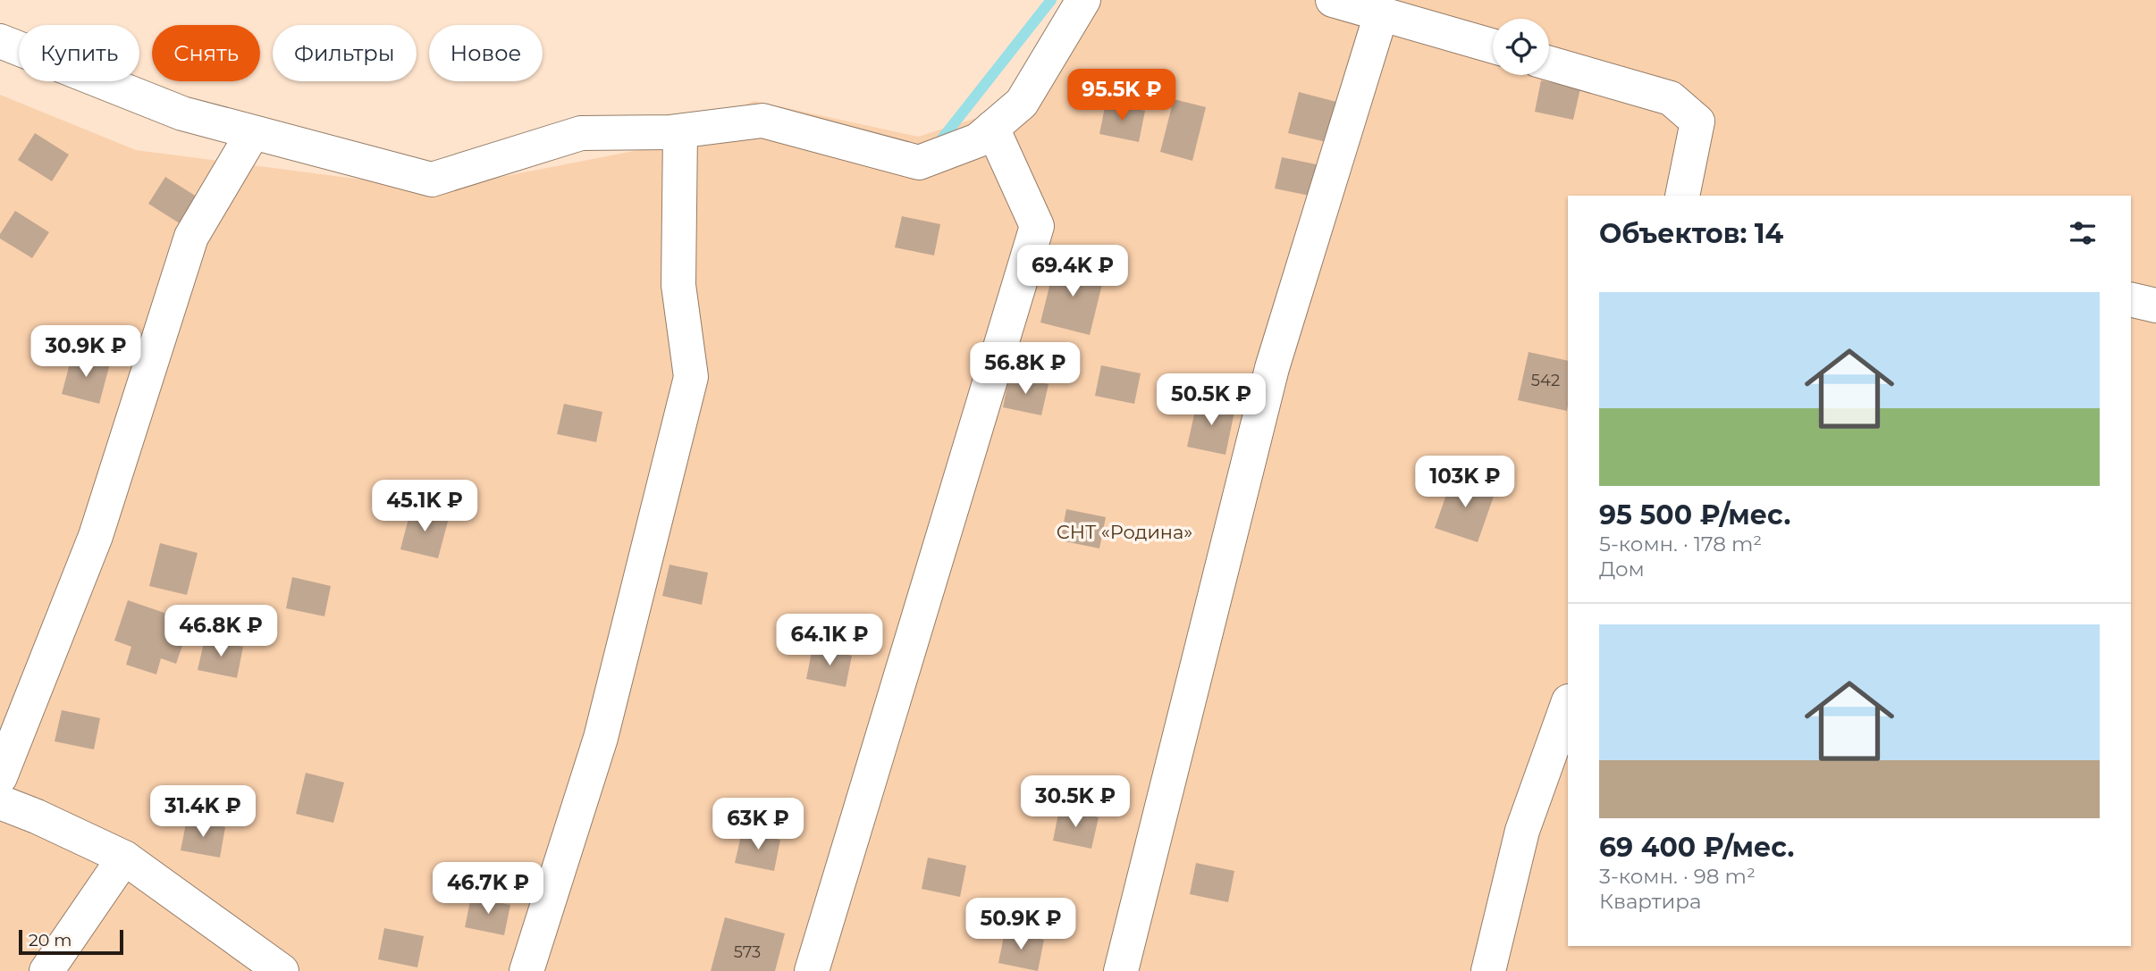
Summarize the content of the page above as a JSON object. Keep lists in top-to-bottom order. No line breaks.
{"parks":["СНТ «Родина»"],"house_numbers":["542","573"],"scale_bar":"20 m","page":{"chip":["Купить","Снять","Фильтры","Новое"],"price":["95.5K ₽","69.4K ₽","30.9K ₽","56.8K ₽","50.5K ₽","103K ₽","45.1K ₽","46.8K ₽","64.1K ₽","30.5K ₽","31.4K ₽","63K ₽","46.7K ₽","50.9K ₽"],"heading":"Объектов: 14","list":[{"name":"95 500 ₽/мес.","note":"5-комн. · 178 m² · Дом"},{"name":"69 400 ₽/мес.","note":"3-комн. · 98 m² · Квартира"}],"scale":"20 m"}}
